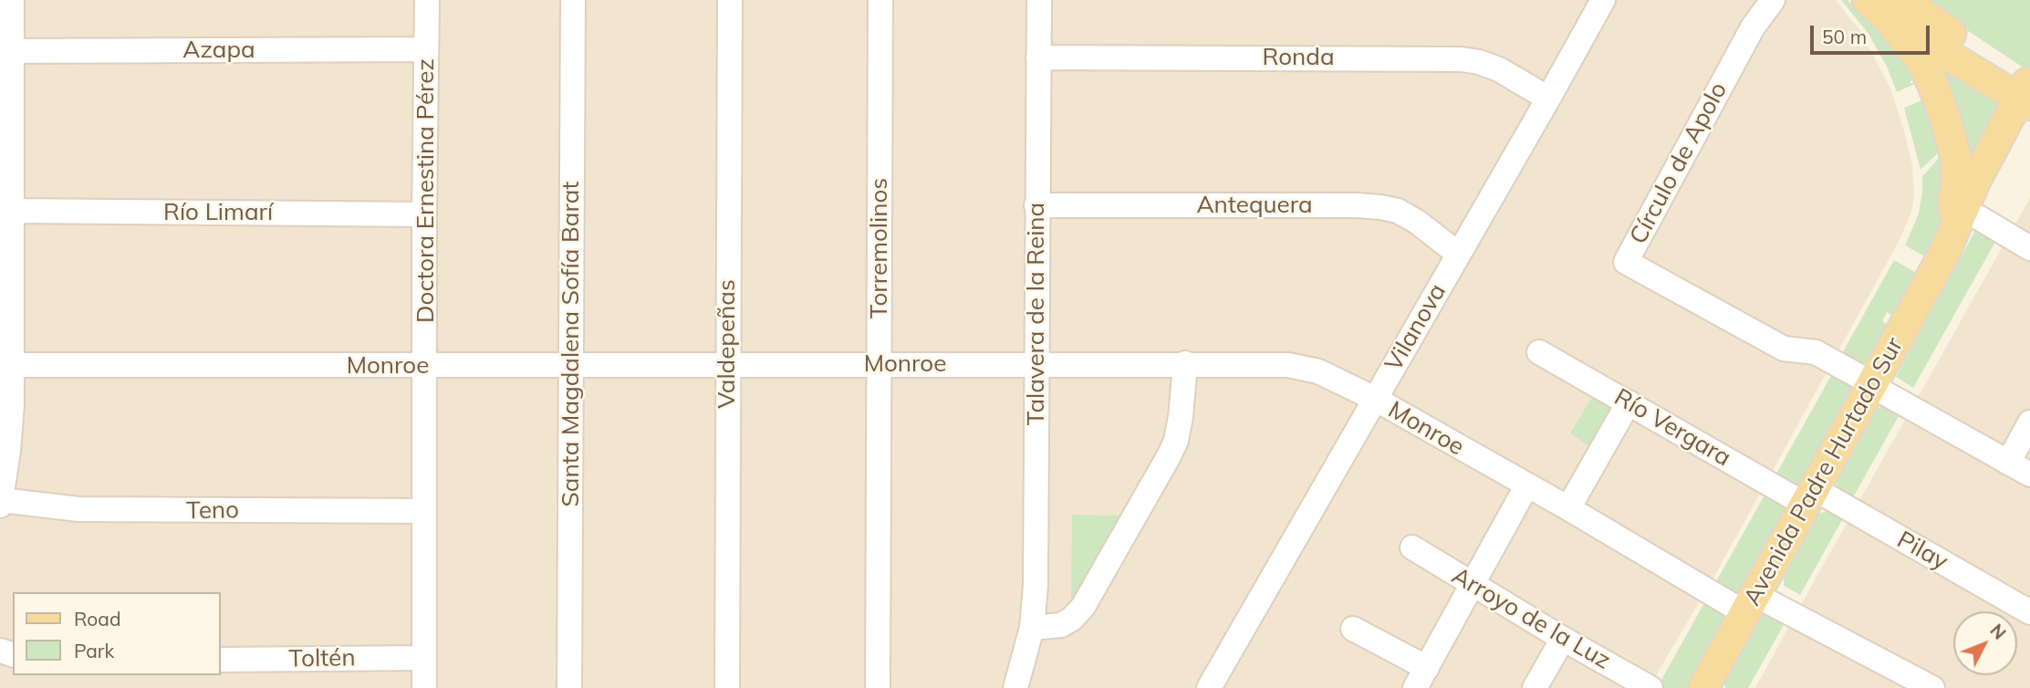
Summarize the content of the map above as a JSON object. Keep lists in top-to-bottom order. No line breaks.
{"streets":{"main road":["Avenida Padre Hurtado Sur"],"street":["Azapa","Ronda","Círculo de Apolo","Doctora Ernestina Pérez","Antequera","Río Limarí","Torremolinos","Talavera de la Reina","Vilanova","Santa Magdalena Sofía Barat","Valdepeñas","Monroe","Río Vergara","Teno","Pilay","Arroyo de la Luz","Toltén"]},"crossings":[["Azapa","Doctora Ernestina Pérez"],["Ronda","Talavera de la Reina"],["Ronda","Vilanova"],["Círculo de Apolo","Avenida Padre Hurtado Sur"],["Doctora Ernestina Pérez","Río Limarí"],["Doctora Ernestina Pérez","Monroe"],["Doctora Ernestina Pérez","Teno"],["Doctora Ernestina Pérez","Toltén"],["Antequera","Talavera de la Reina"],["Antequera","Vilanova"],["Torremolinos","Monroe"],["Talavera de la Reina","Monroe"],["Vilanova","Monroe"],["Santa Magdalena Sofía Barat","Monroe"],["Valdepeñas","Monroe"],["Monroe","Avenida Padre Hurtado Sur"],["Río Vergara","Avenida Padre Hurtado Sur"],["Río Vergara","Pilay"],["Avenida Padre Hurtado Sur","Pilay"]],"legend":["Road","Park"],"scale_bar":"50 m","north":"top right"}
